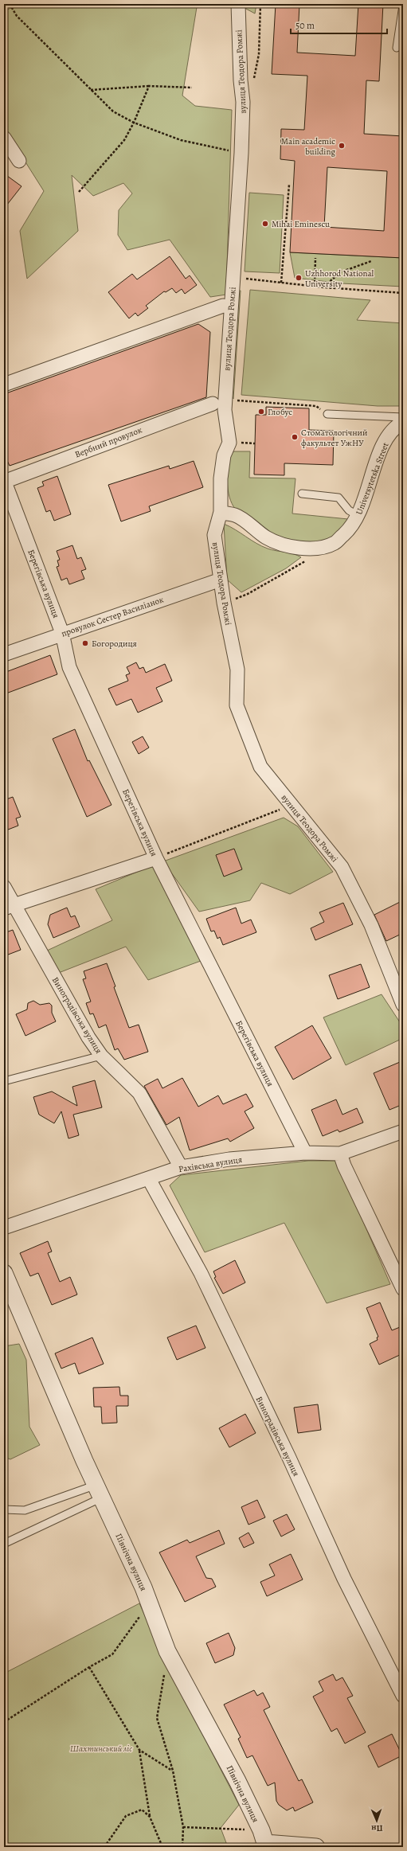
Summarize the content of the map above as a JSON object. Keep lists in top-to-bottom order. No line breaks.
{"streets":{"street":["вулиця Теодора Ромжі","Вербний провулок","Universytetska Street","Берегівська вулиця","провулок Сестер Василіанок","Виноградівська вулиця","Рахівська вулиця","Північна вулиця"]},"crossings":[["вулиця Теодора Ромжі","Universytetska Street"],["вулиця Теодора Ромжі","провулок Сестер Василіанок"],["Вербний провулок","Берегівська вулиця"],["Берегівська вулиця","провулок Сестер Василіанок"],["Берегівська вулиця","Рахівська вулиця"],["Виноградівська вулиця","Рахівська вулиця"]],"parks":["Шахтинський ліс"],"places":["Main academic building","Mihai Eminescu","Uzhhorod National University","Глобус","Стоматологічний факультет УжНУ","Богородиця"],"scale_bar":"50 m","north":"bottom"}
